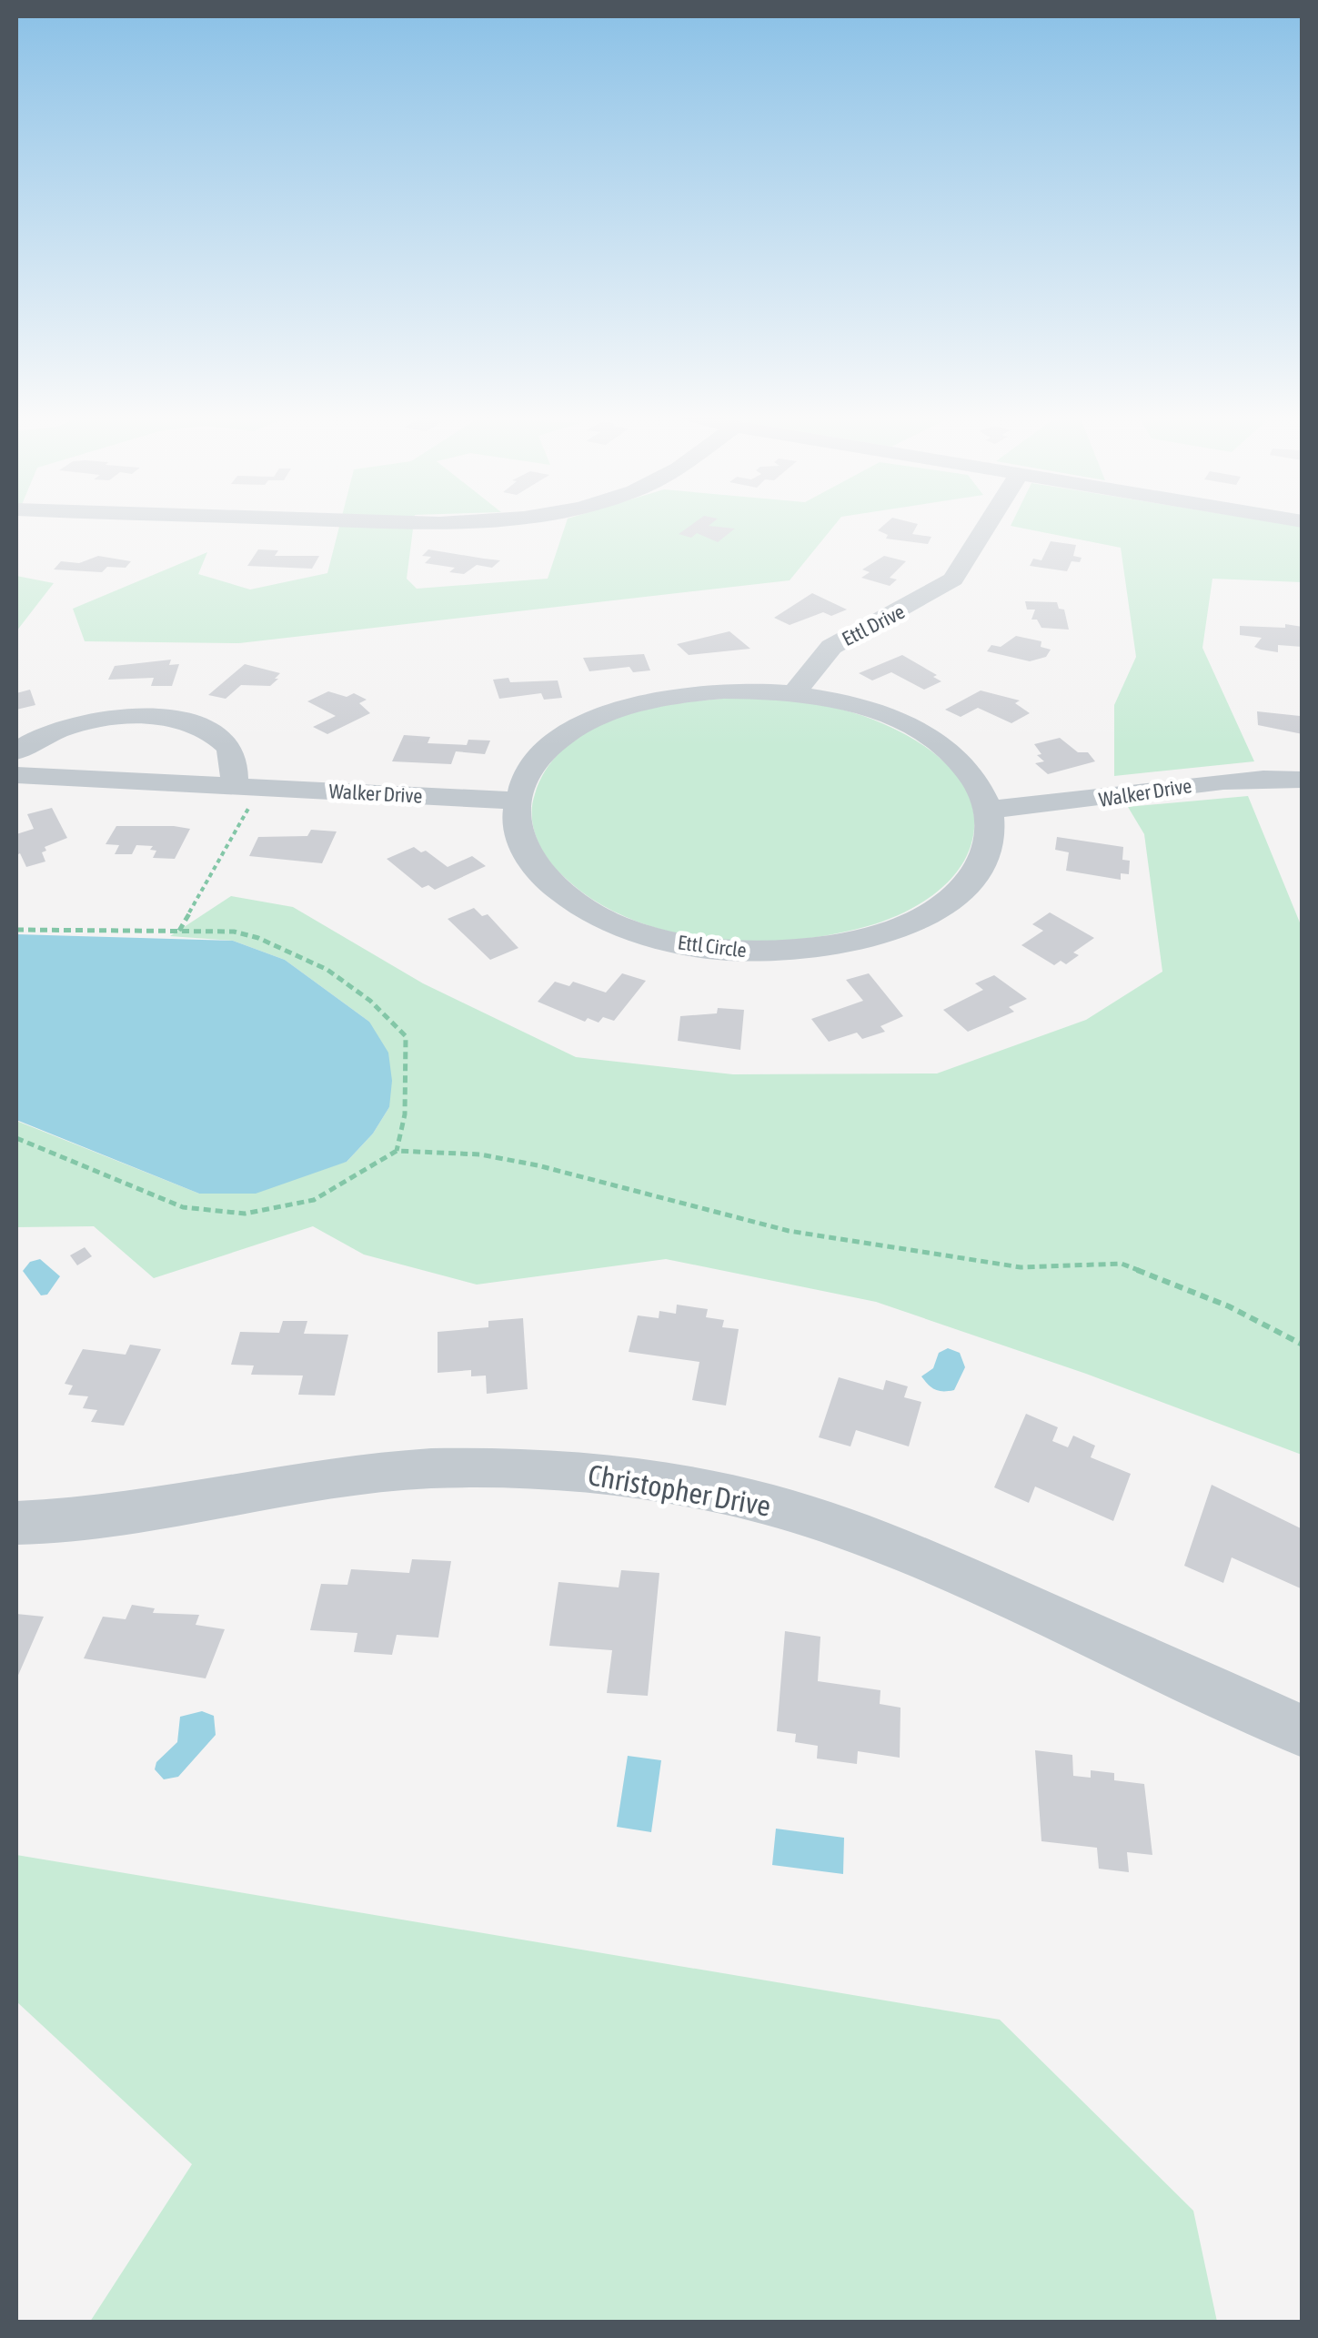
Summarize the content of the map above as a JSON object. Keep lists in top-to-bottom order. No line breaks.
{"streets":{"street":["Ettl Drive","Walker Drive","Ettl Circle","Christopher Drive"]},"crossings":[["Walker Drive","Ettl Circle"]]}
